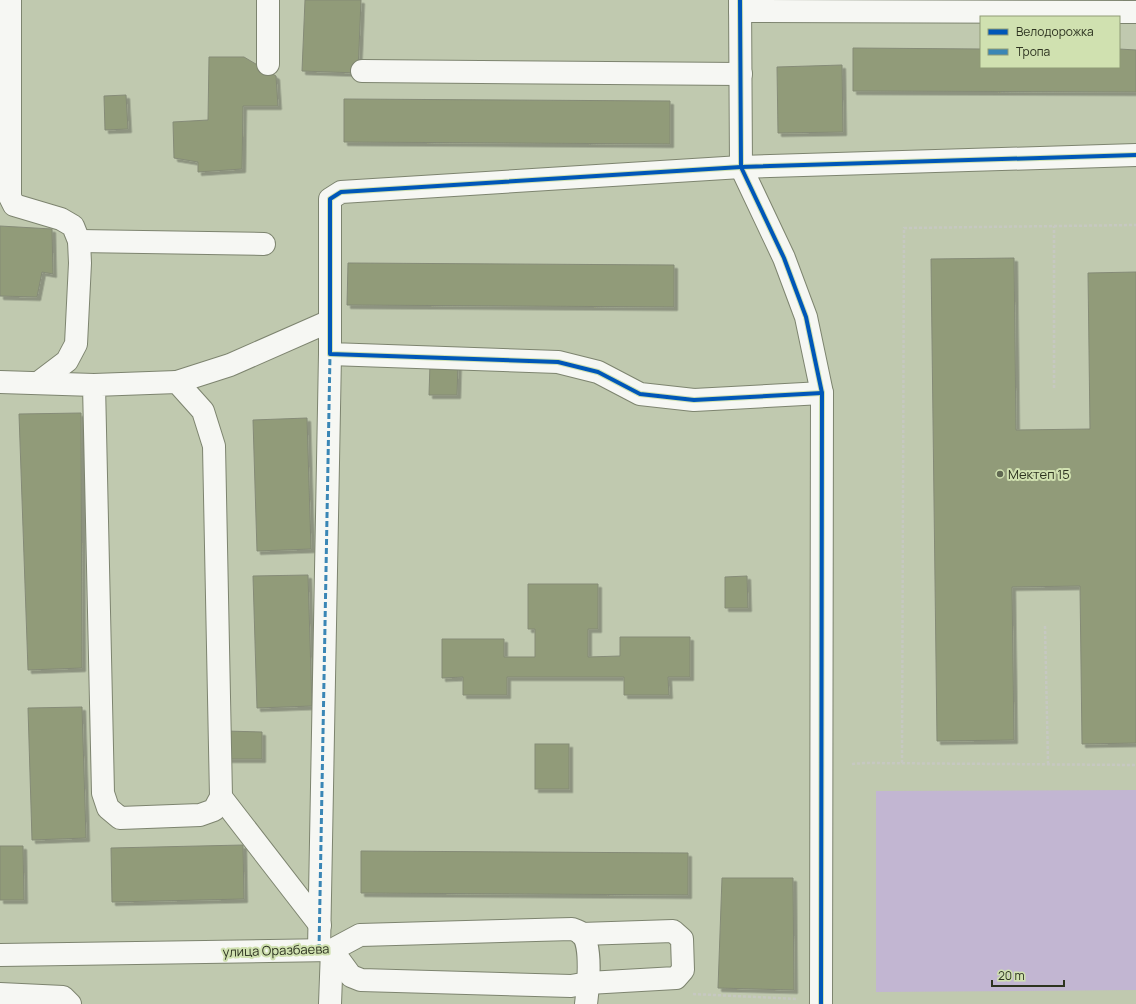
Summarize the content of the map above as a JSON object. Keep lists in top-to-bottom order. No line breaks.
{"streets":{"street":["улица Оразбаева"]},"places":["Мектеп 15"],"legend":["Велодорожка","Тропа"],"scale_bar":"20 m"}
